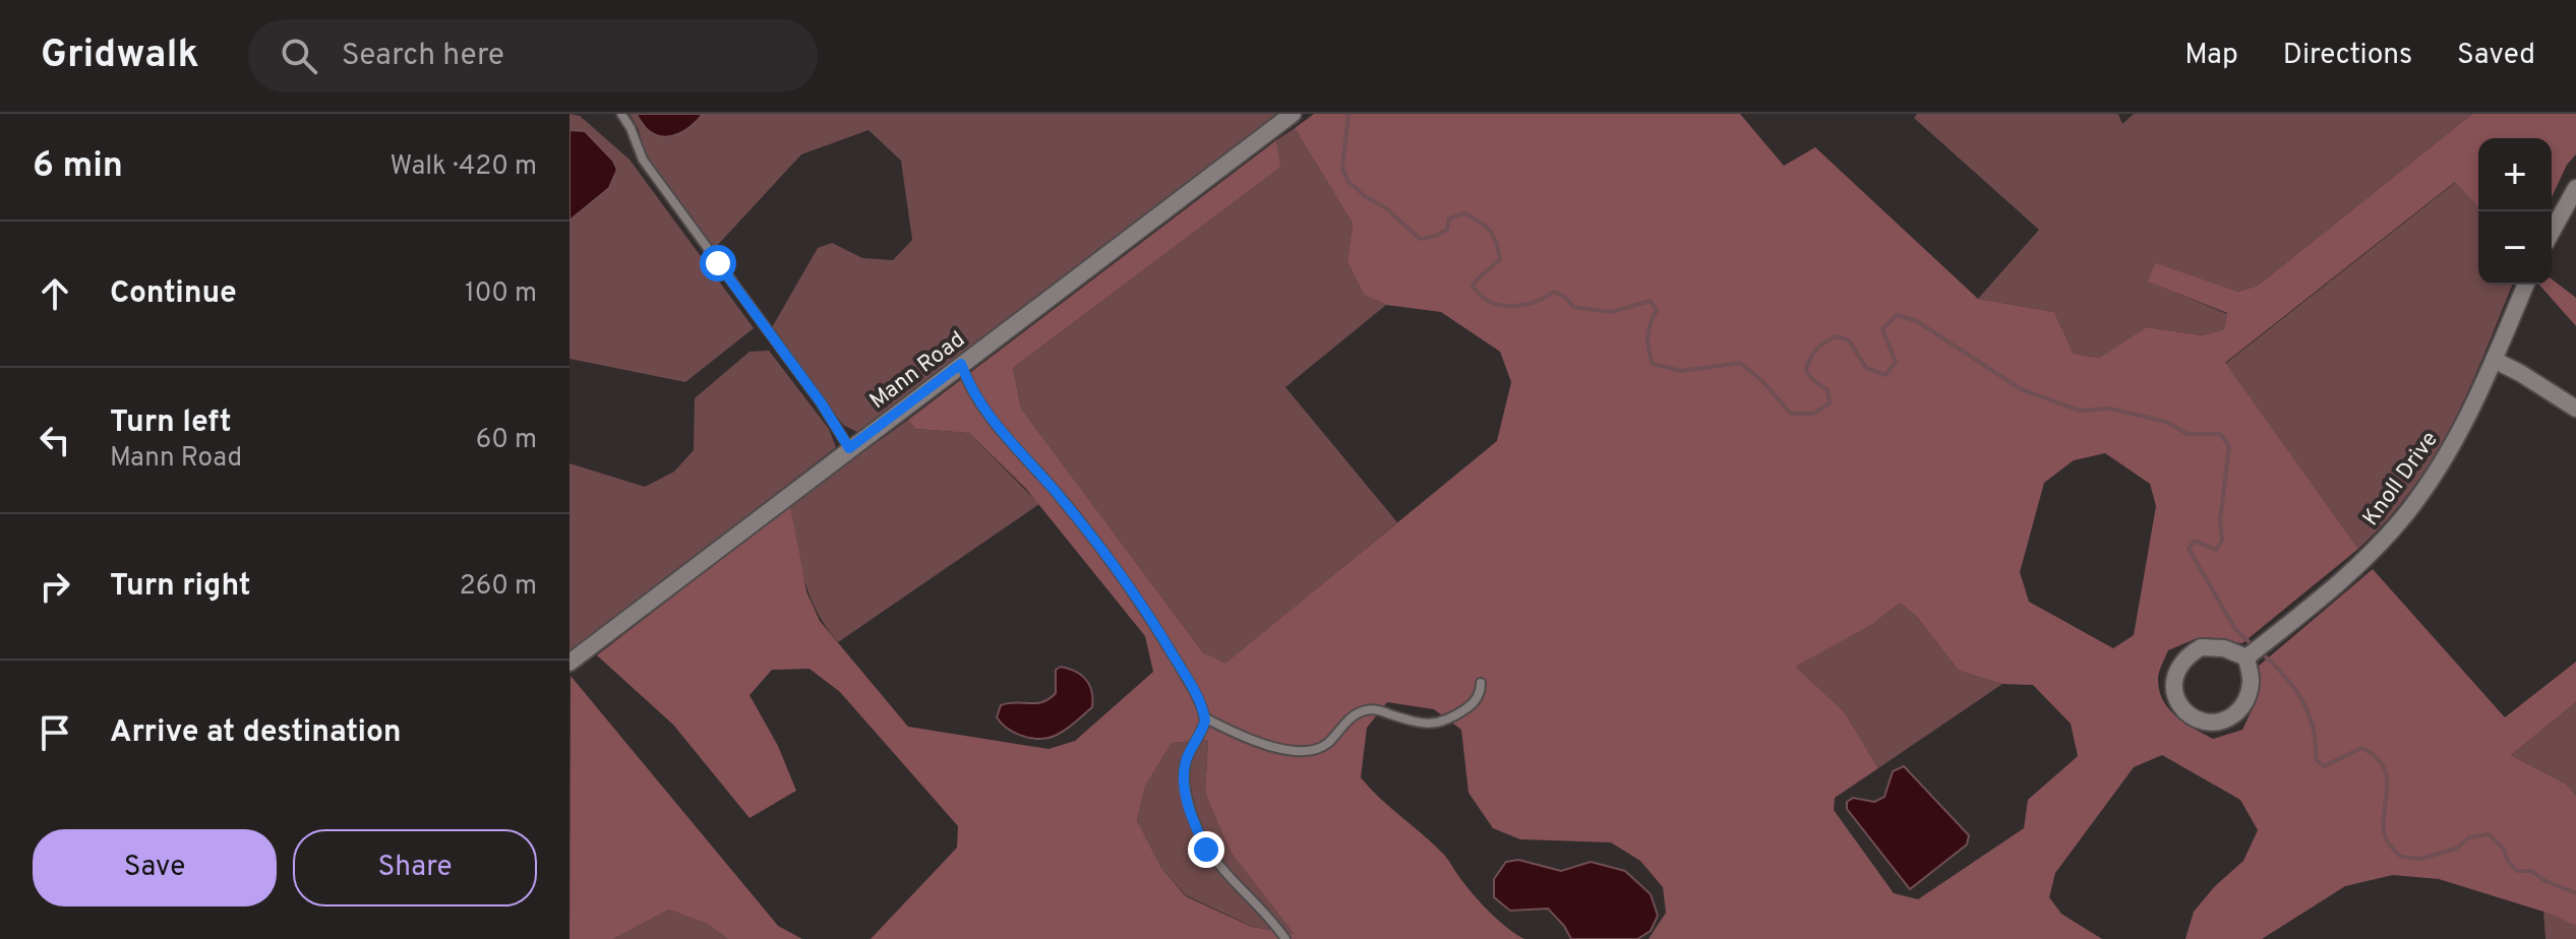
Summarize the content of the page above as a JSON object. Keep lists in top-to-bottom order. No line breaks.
{"streets":{"street":["Mann Road","Knoll Drive"]},"page":{"header":"Gridwalk","search":"Search here","nav":["Map","Directions","Saved"],"heading":["6 min","Walk · 420 m"],"map_buttons":["+","−"],"list":[["Continue","100 m"],["Turn left","Mann Road","60 m"],["Turn right","260 m"],"Arrive at destination"],"buttons":["Save","Share"]}}
